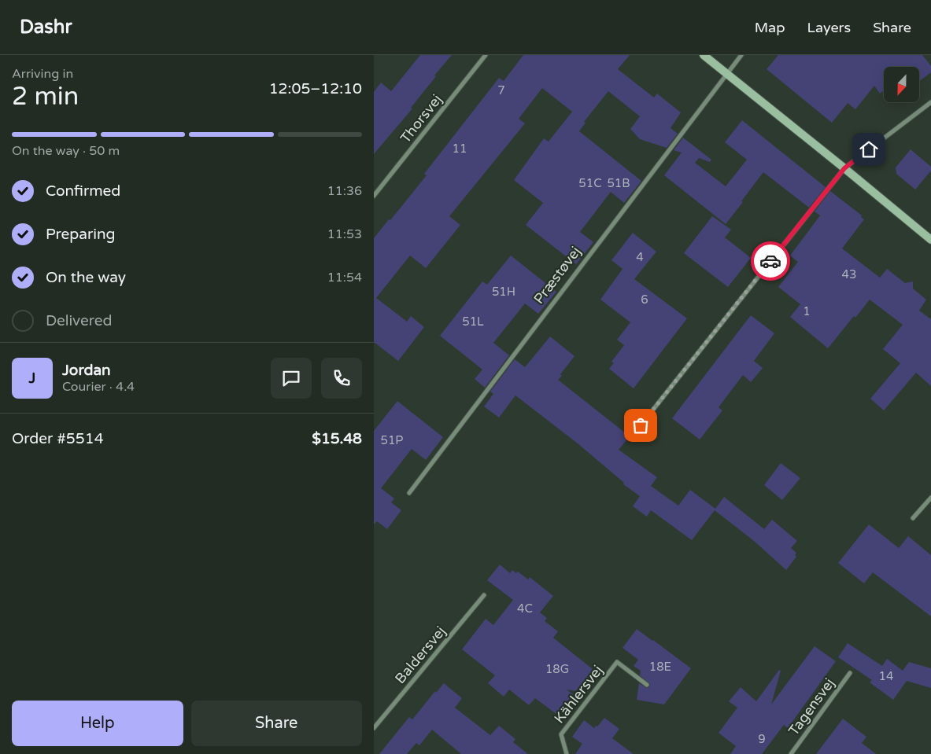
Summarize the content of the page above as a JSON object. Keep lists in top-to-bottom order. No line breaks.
{"streets":{"street":["Thorsvej","Præstøvej","Baldersvej","Kählersvej","Tagensvej"]},"house_numbers":["7","11","51C","51B","4","43","51H","6","1","51L","51P","4C","18E","18G","14","9"],"north":"bottom","page":{"header":"Dashr","nav":["Map","Layers","Share"],"heading":["2 min","Arriving in","12:05–12:10"],"panel":["Jordan","Courier · 4.4","Order #5514","$15.48"],"bar":"On the way · 50 m","list":[["Confirmed","11:36"],["Preparing","11:53"],["On the way","11:54"],"Delivered"],"round":"J","buttons":["Help","Share"]}}
